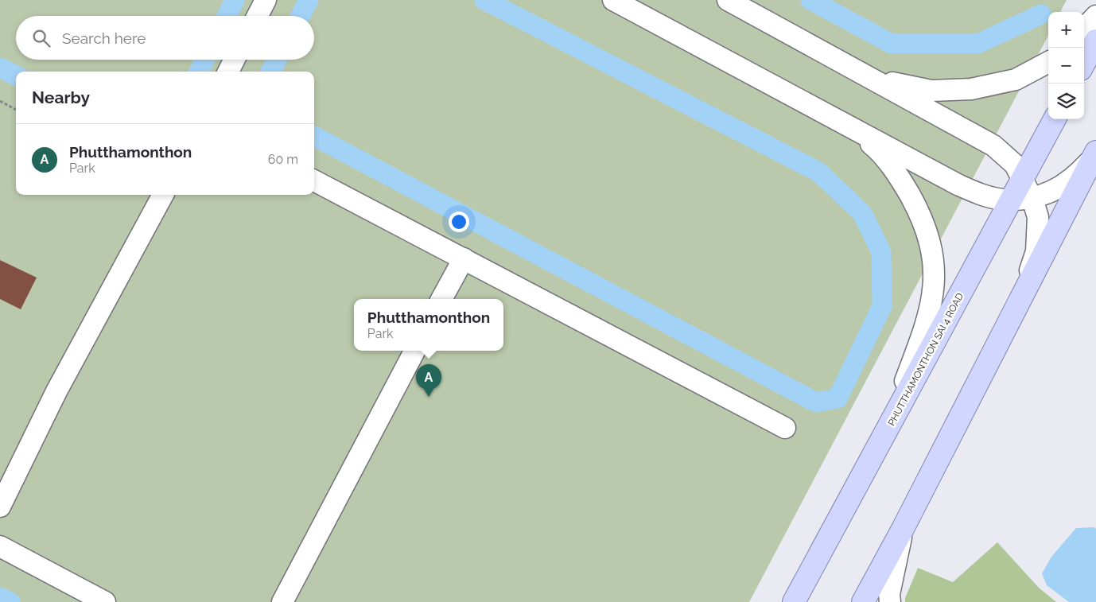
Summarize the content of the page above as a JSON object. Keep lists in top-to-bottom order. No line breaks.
{"streets":{"main road":["PHUTTHAMONTHON SAI 4 ROAD"]},"page":{"map_buttons":["+","−"],"search":"Search here","heading":"Nearby","list":[{"mark":"A","name":"Phutthamonthon","note":"Park","value":"60 m"}],"popup":["Phutthamonthon","Park"],"pins":"A"}}
